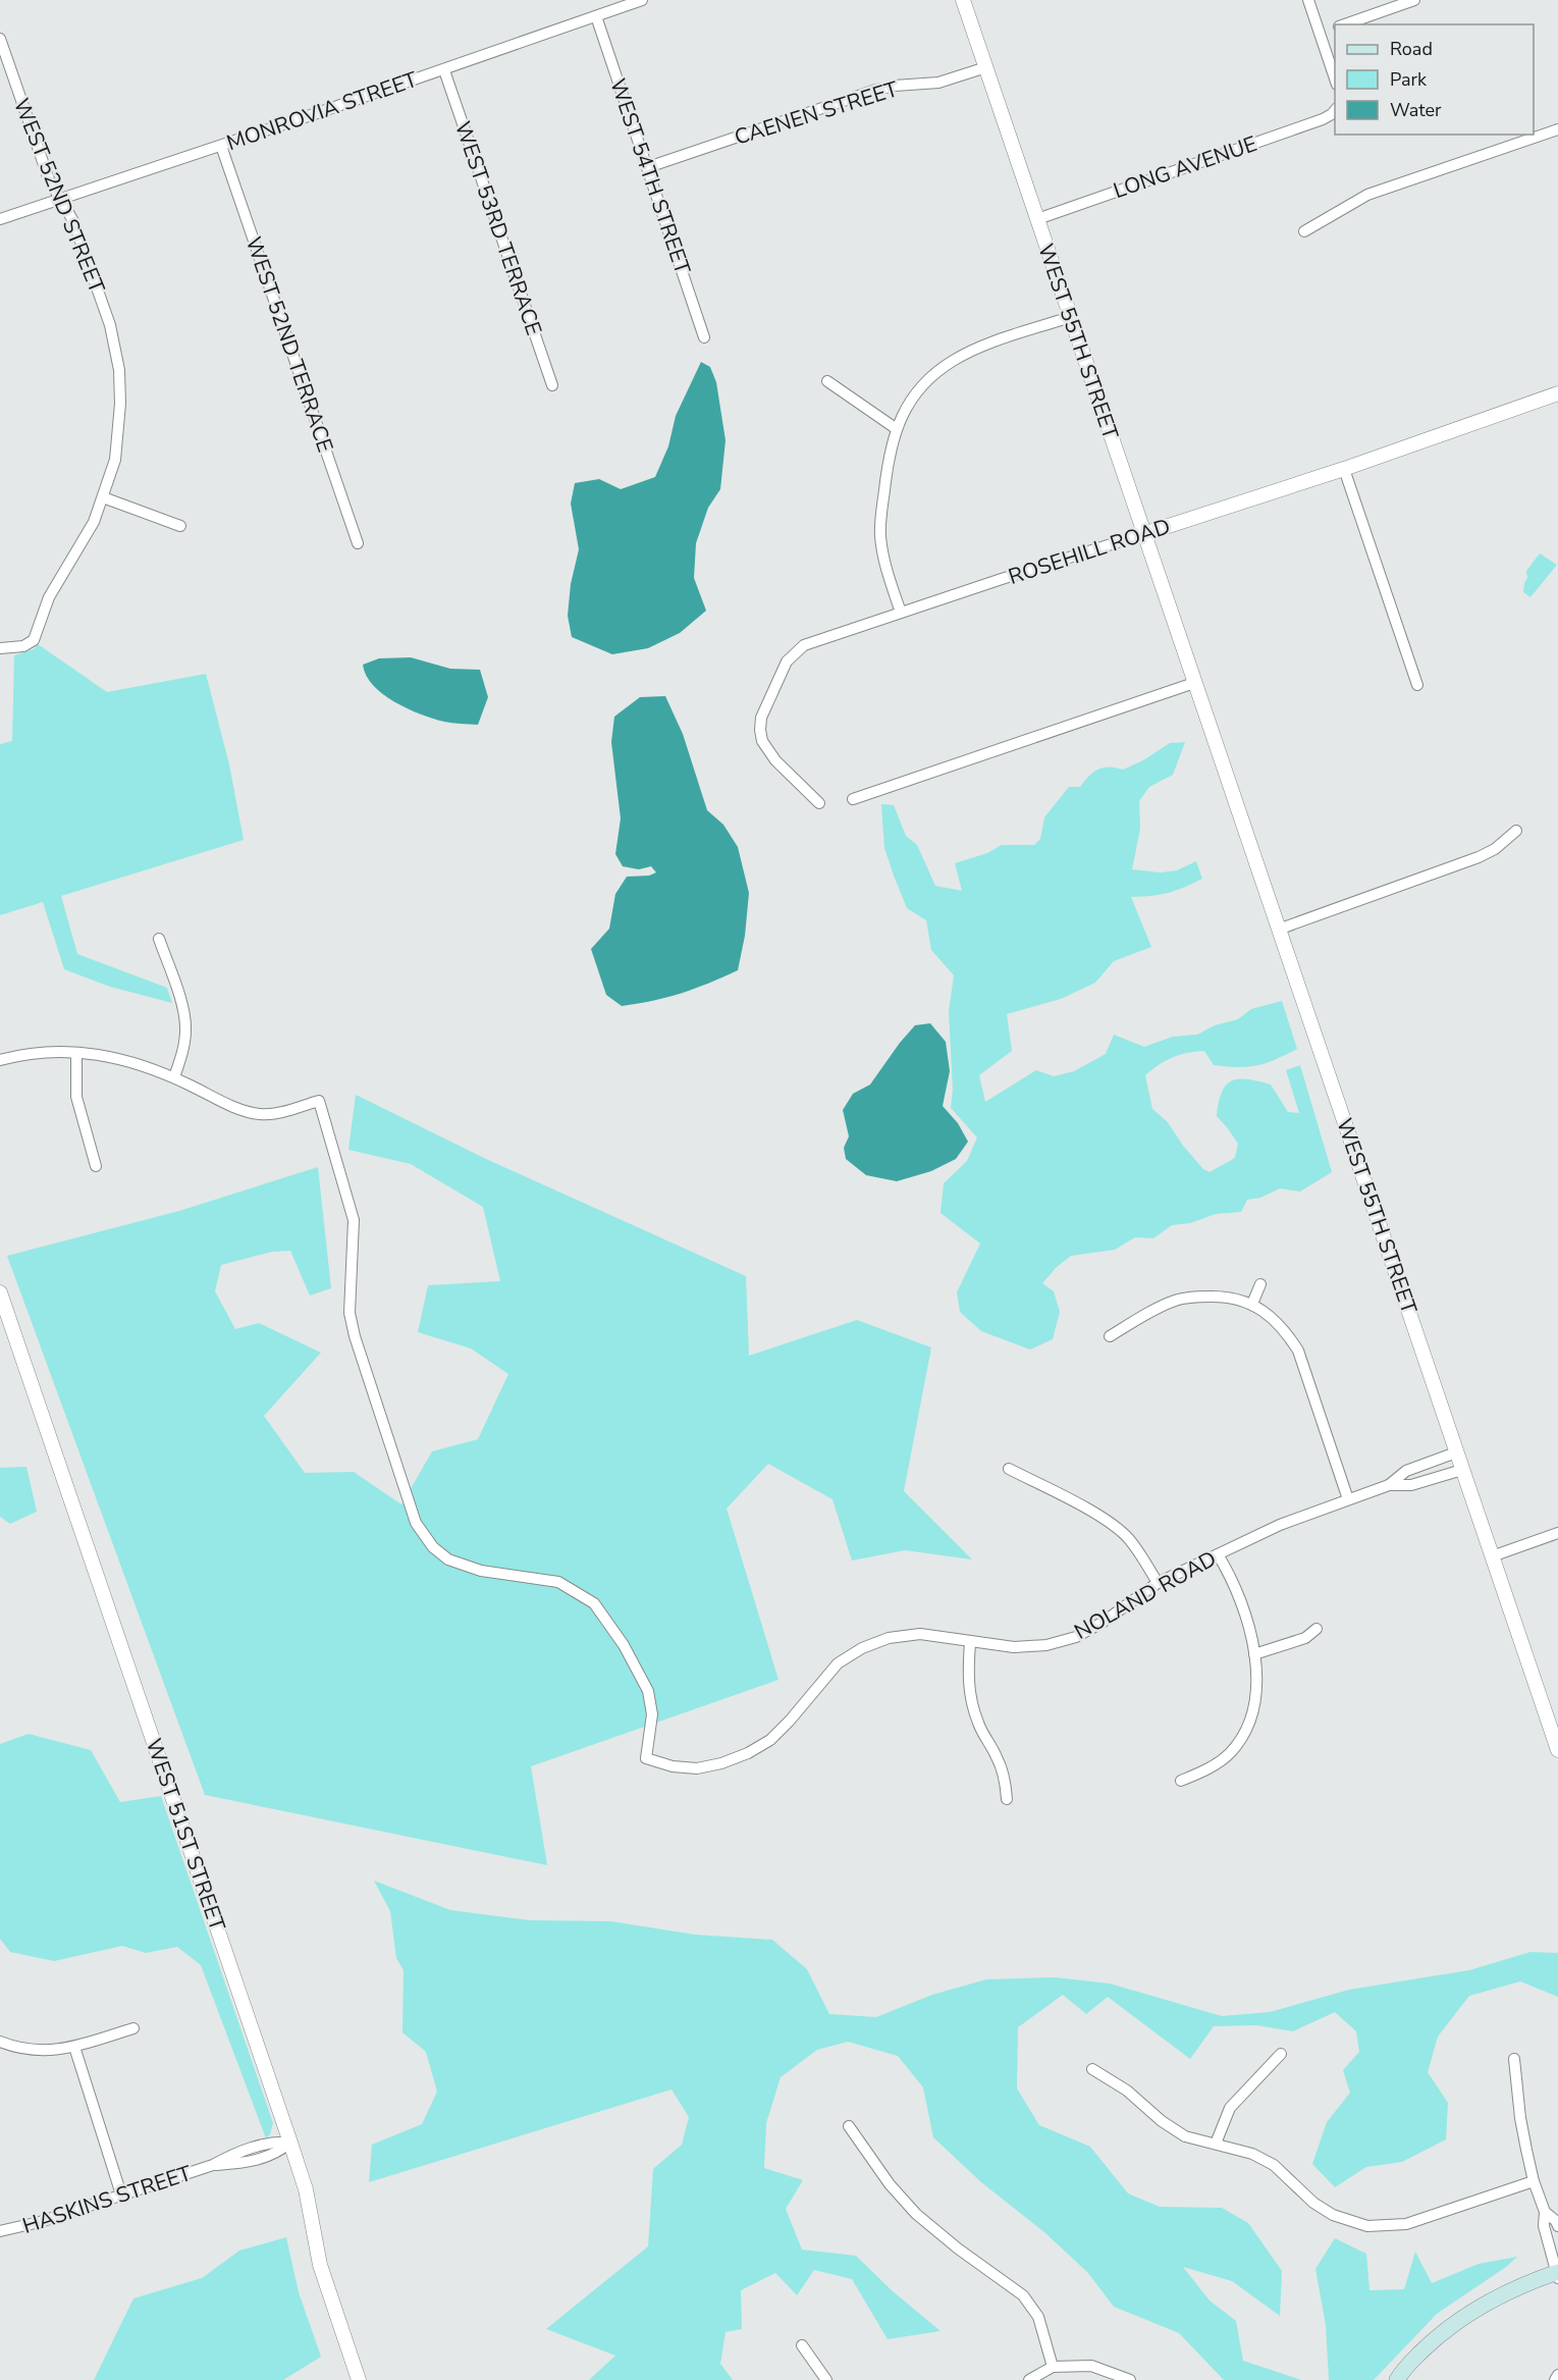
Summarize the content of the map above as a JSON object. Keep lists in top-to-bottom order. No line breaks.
{"streets":{"street":["MONROVIA STREET","CAENEN STREET","LONG AVENUE","WEST 54TH STREET","WEST 52ND STREET","WEST 53RD TERRACE","WEST 55TH STREET","WEST 52ND TERRACE","ROSEHILL ROAD","NOLAND ROAD","WEST 51ST STREET","HASKINS STREET"]},"crossings":[["MONROVIA STREET","WEST 54TH STREET"],["MONROVIA STREET","WEST 52ND STREET"],["MONROVIA STREET","WEST 53RD TERRACE"],["MONROVIA STREET","WEST 52ND TERRACE"],["CAENEN STREET","WEST 54TH STREET"],["CAENEN STREET","WEST 55TH STREET"],["LONG AVENUE","WEST 55TH STREET"],["WEST 55TH STREET","ROSEHILL ROAD"],["WEST 55TH STREET","NOLAND ROAD"],["WEST 51ST STREET","HASKINS STREET"]],"legend":["Road","Park","Water"]}
